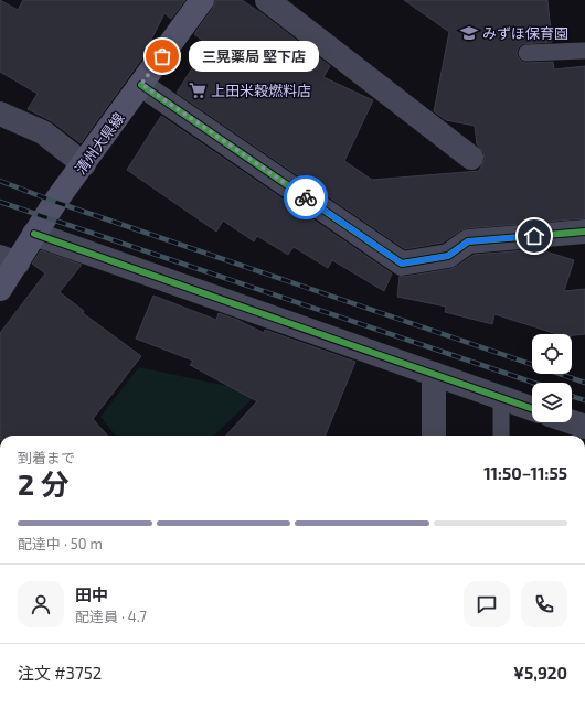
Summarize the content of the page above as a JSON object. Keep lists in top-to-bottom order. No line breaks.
{"streets":{"main road":["清州大県線"]},"places":{"school or university":["みずほ保育園"],"other":["三晃薬局 堅下店"],"supermarket":["上田米穀燃料店"]},"page":{"bubble":"三晃薬局 堅下店","heading":["2 分","到着まで","11:50–11:55"],"panel":["田中","配達員 · 4.7","注文 #3752","¥5,920"],"bar":"配達中 · 50 m"}}
